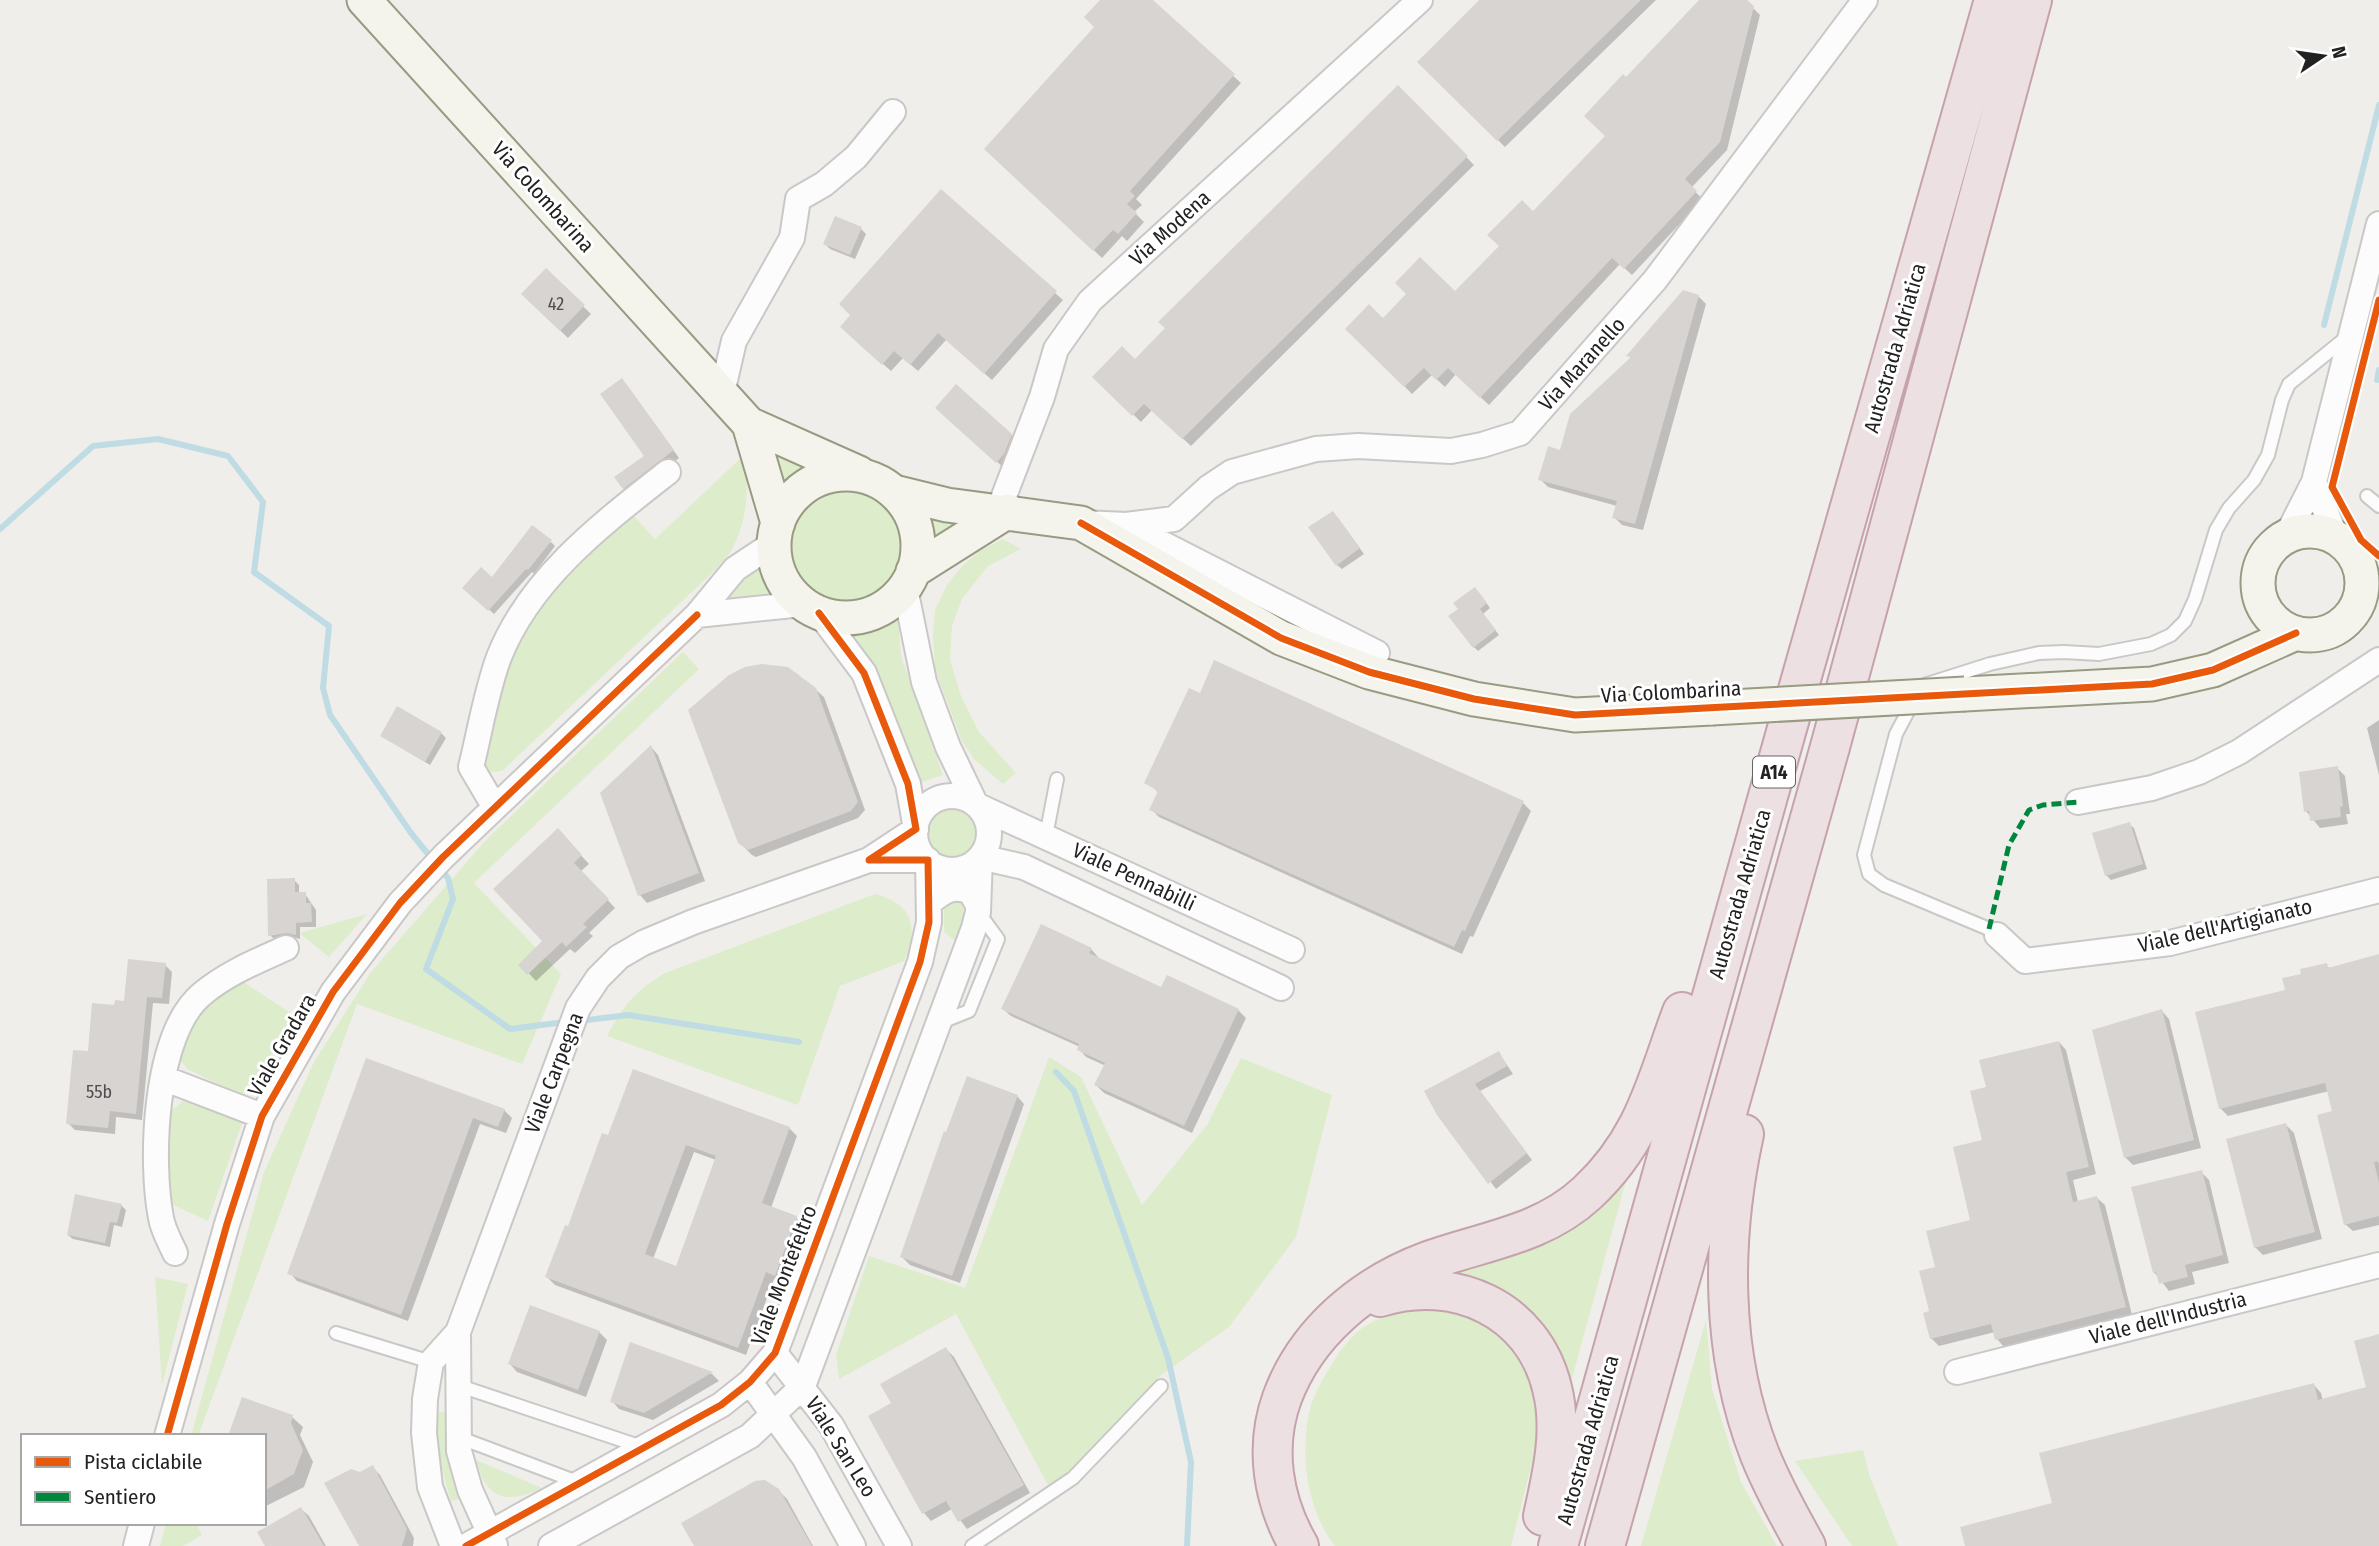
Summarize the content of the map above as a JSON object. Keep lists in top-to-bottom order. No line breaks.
{"streets":{"highway":["Autostrada Adriatica","A14"],"street":["Via Colombarina","Via Modena","Via Maranello","Viale Pennabilli","Viale dell'Artigianato","Viale Gradara","Viale Carpegna","Viale Montefeltro","Viale dell'Industria","Viale San Leo"]},"crossings":[["Via Colombarina","Via Modena"],["Via Colombarina","Via Maranello"],["Viale Pennabilli","Viale Carpegna"],["Viale Pennabilli","Viale Montefeltro"],["Viale Carpegna","Viale Montefeltro"],["Viale Montefeltro","Viale San Leo"]],"house_numbers":["42","55b"],"legend":["Pista ciclabile","Sentiero"],"north":"right"}
